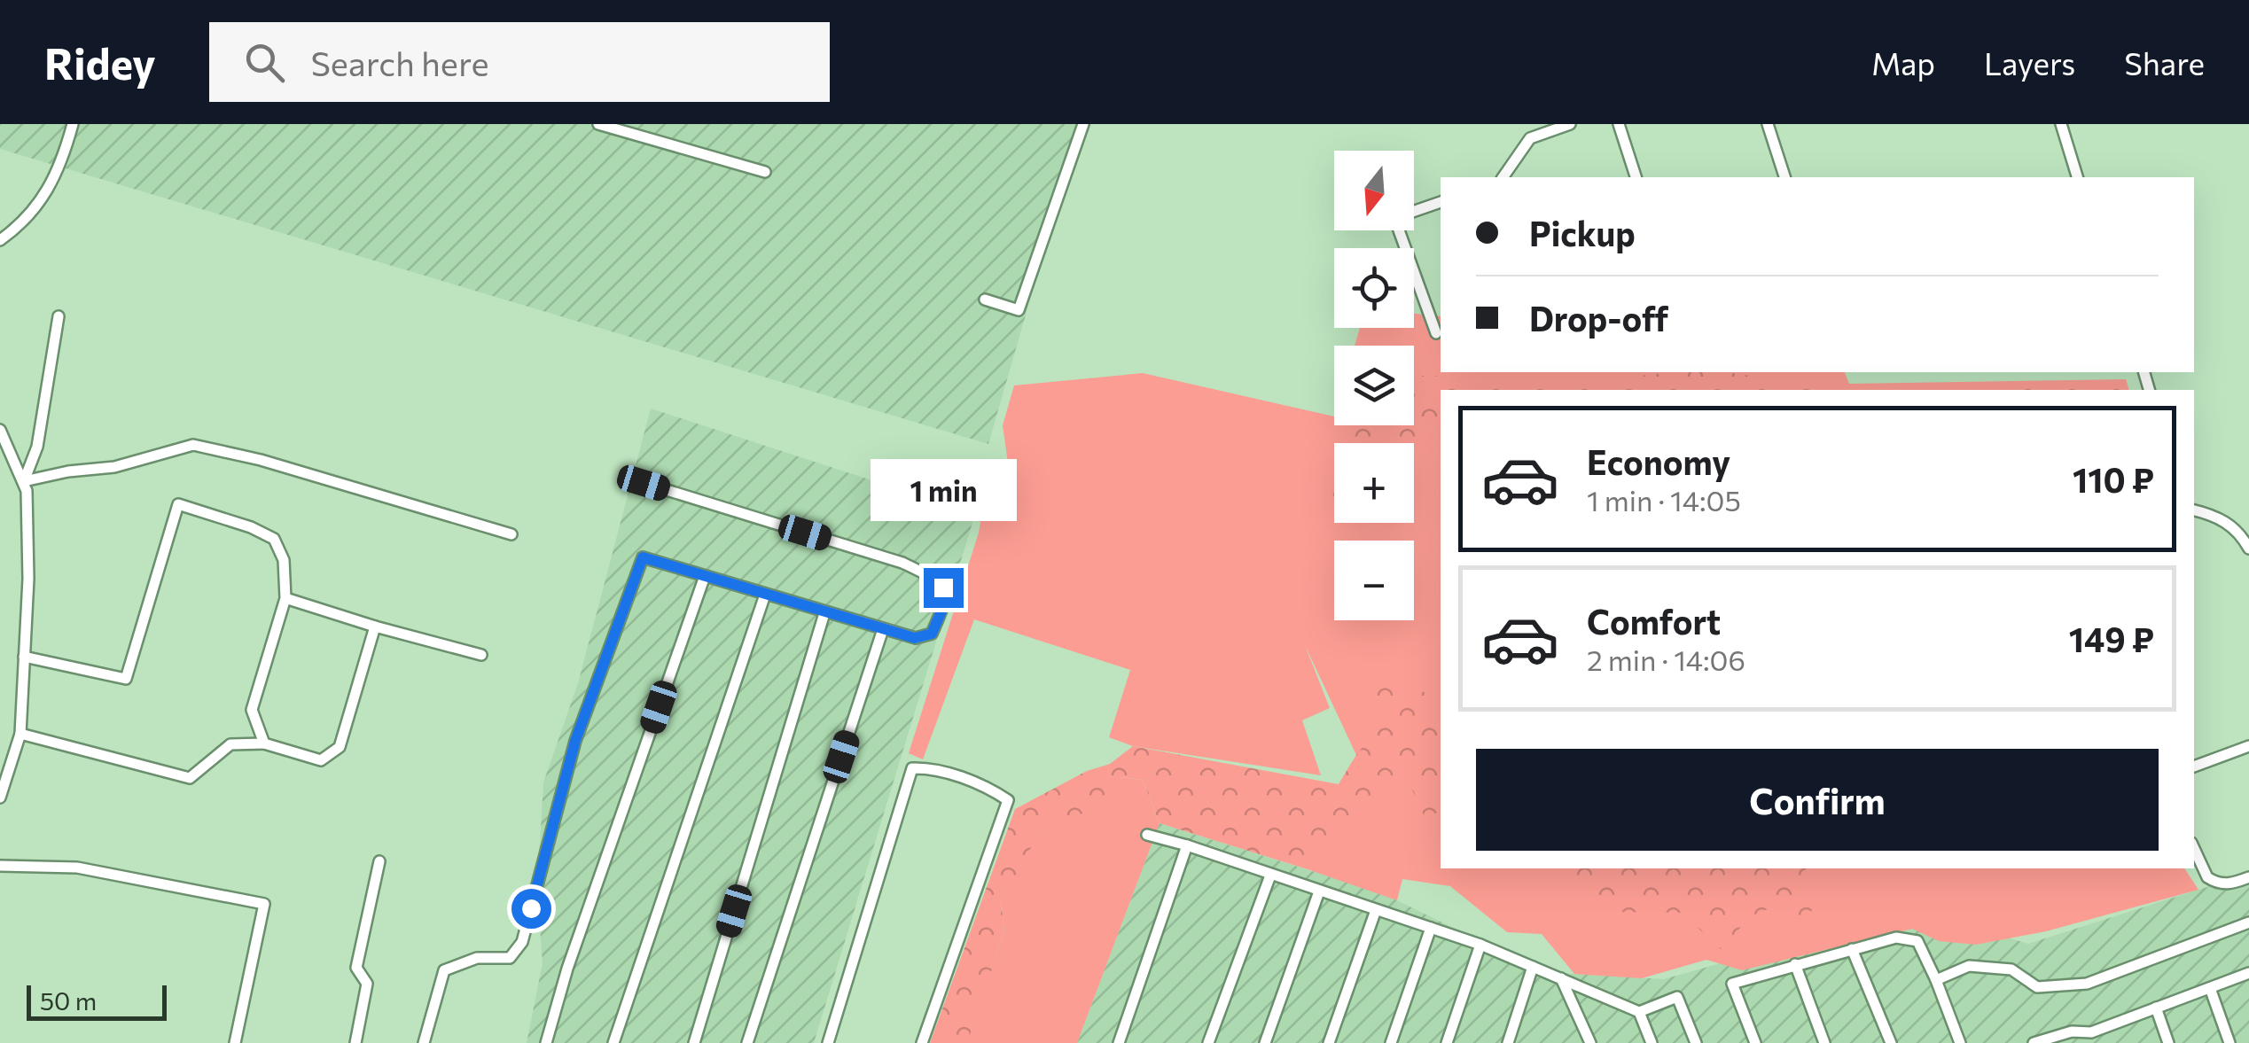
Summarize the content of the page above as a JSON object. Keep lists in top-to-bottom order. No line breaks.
{"scale_bar":"50 m","north":"bottom","page":{"header":"Ridey","search":"Search here","nav":["Map","Layers","Share"],"map_buttons":["+","−"],"banner":["Pickup","Drop-off"],"list":[{"name":"Economy","note":"1 min · 14:05","value":"110 ₽"},{"name":"Comfort","note":"2 min · 14:06","value":"149 ₽"}],"bubble":"1 min","buttons":"Confirm","scale":"50 m"}}
